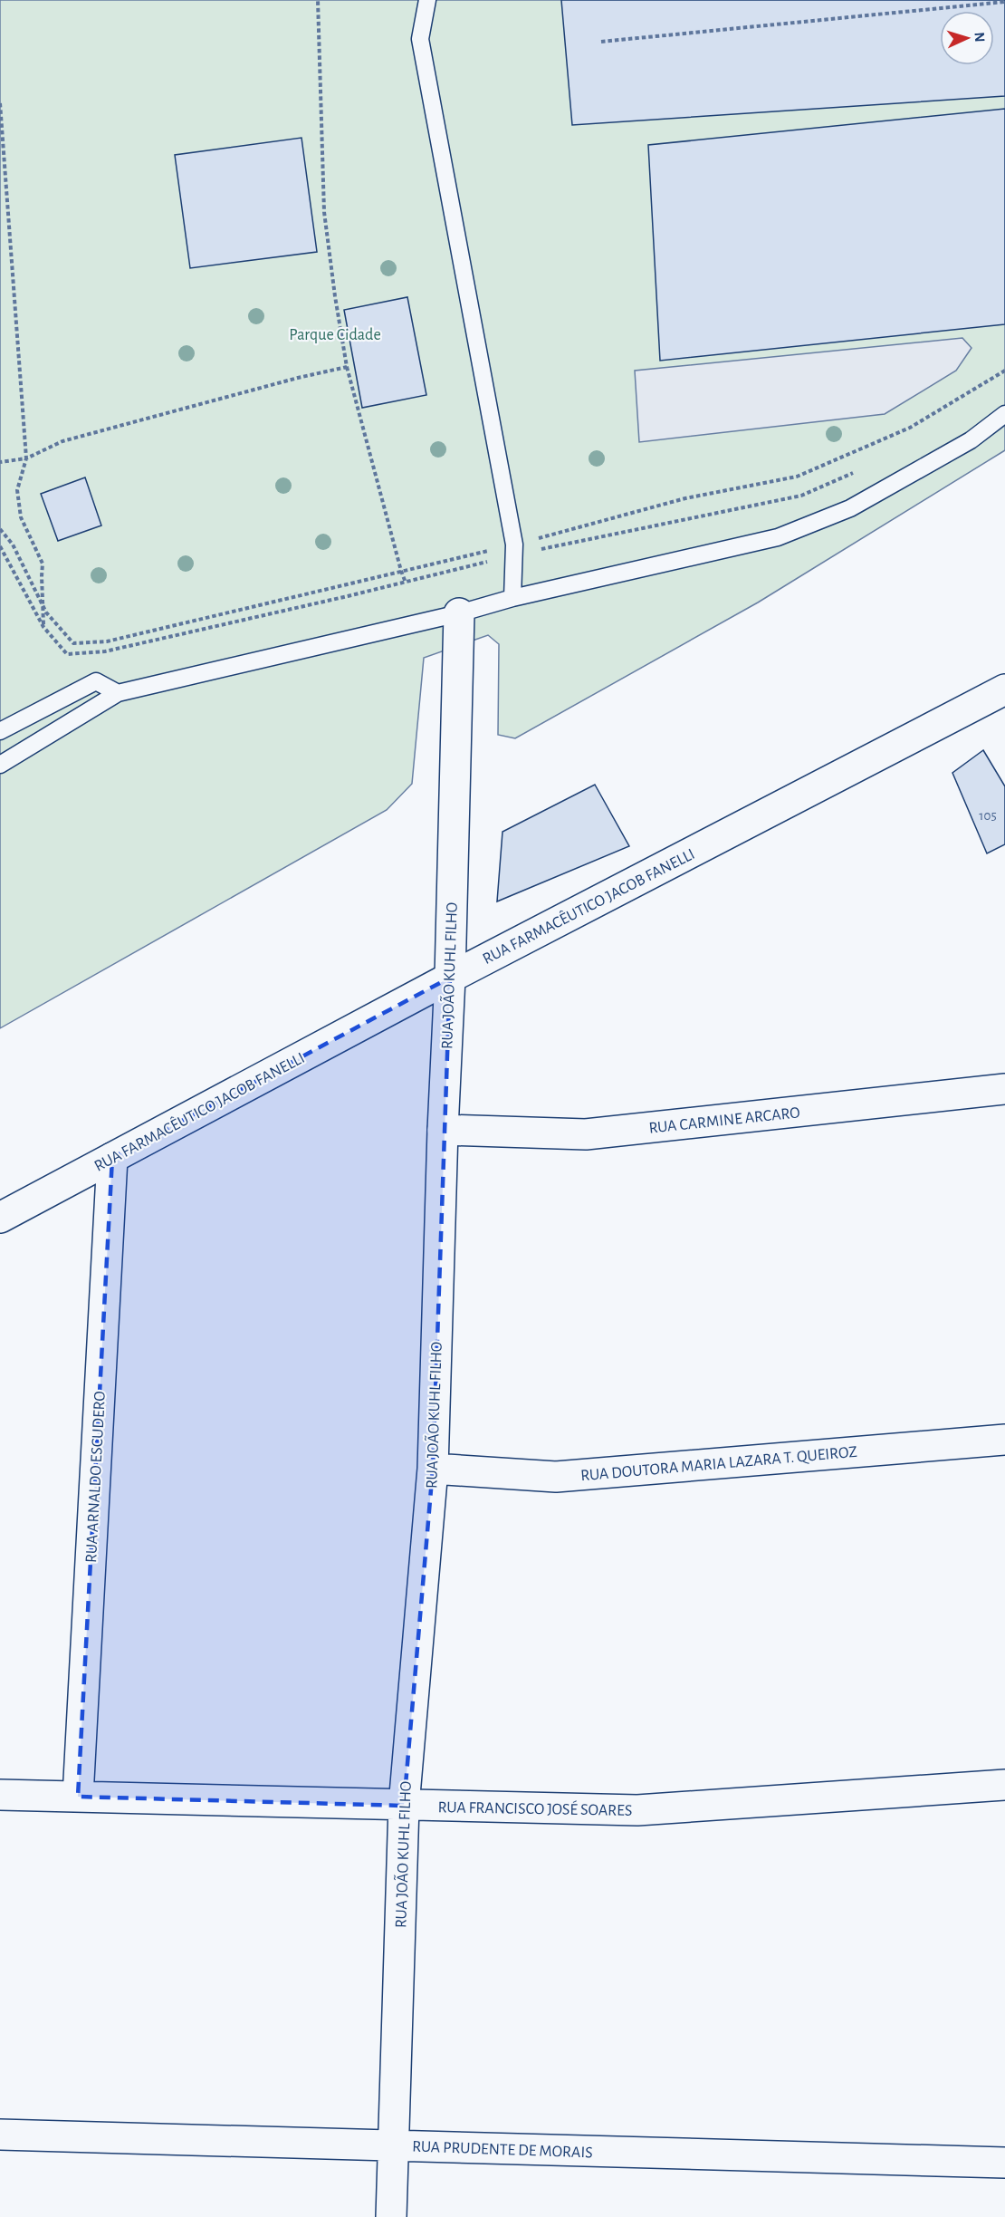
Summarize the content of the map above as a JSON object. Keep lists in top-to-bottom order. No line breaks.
{"streets":{"street":["RUA FARMACÊUTICO JACOB FANELLI","RUA JOÃO KUHL FILHO","RUA CARMINE ARCARO","RUA DOUTORA MARIA LAZARA T. QUEIROZ","RUA ARNALDO ESCUDERO","RUA FRANCISCO JOSÉ SOARES","RUA PRUDENTE DE MORAIS"]},"crossings":[["RUA FARMACÊUTICO JACOB FANELLI","RUA JOÃO KUHL FILHO"],["RUA FARMACÊUTICO JACOB FANELLI","RUA ARNALDO ESCUDERO"],["RUA JOÃO KUHL FILHO","RUA CARMINE ARCARO"],["RUA JOÃO KUHL FILHO","RUA DOUTORA MARIA LAZARA T. QUEIROZ"],["RUA JOÃO KUHL FILHO","RUA FRANCISCO JOSÉ SOARES"],["RUA JOÃO KUHL FILHO","RUA PRUDENTE DE MORAIS"],["RUA ARNALDO ESCUDERO","RUA FRANCISCO JOSÉ SOARES"]],"parks":["Parque Cidade"],"house_numbers":["105"],"north":"right"}
